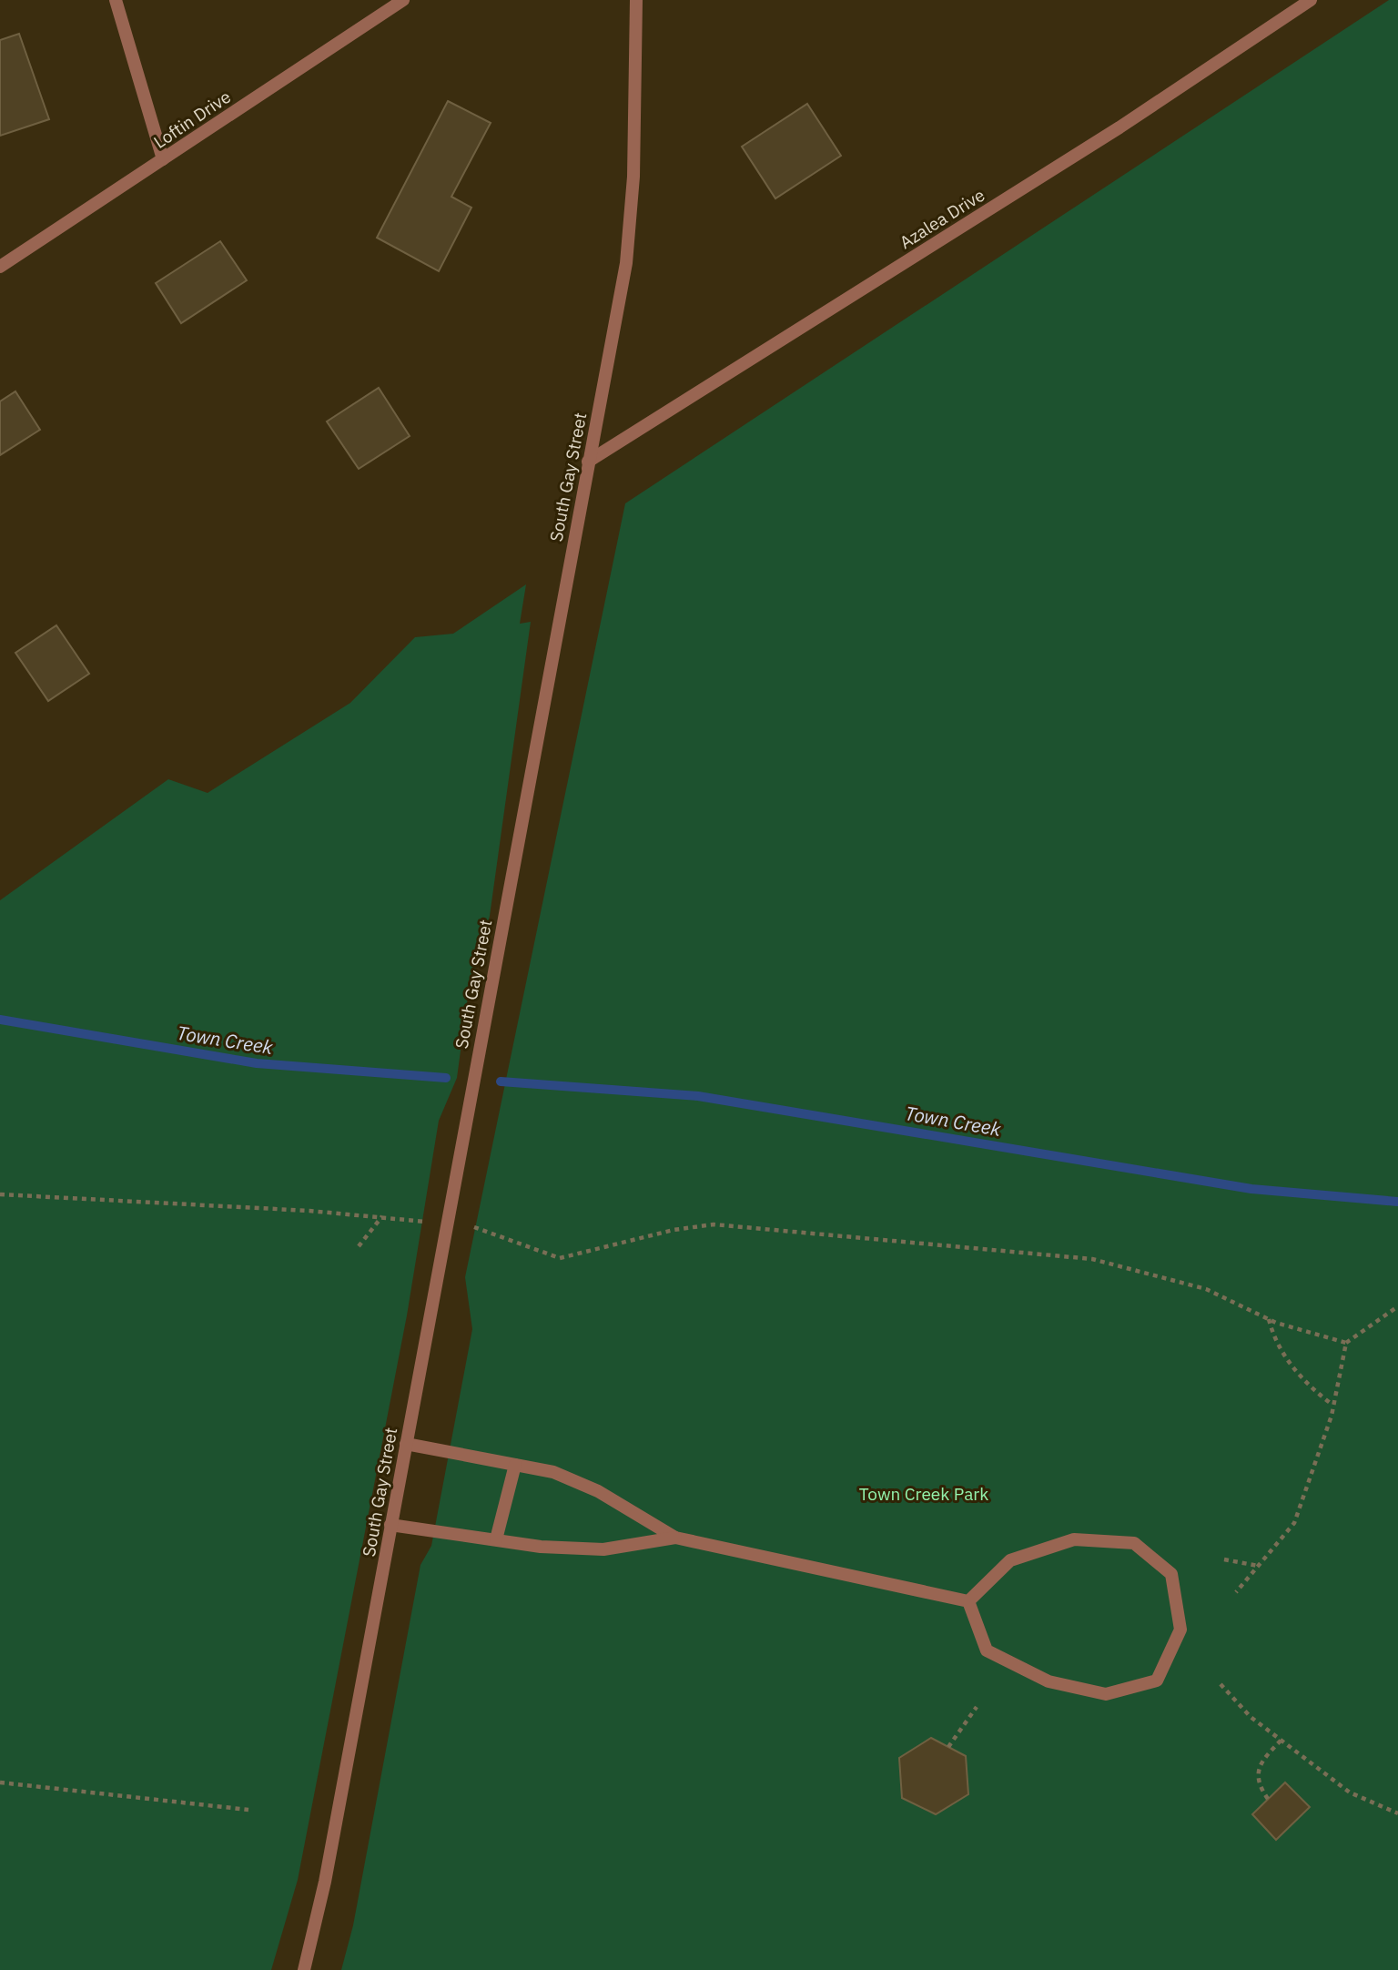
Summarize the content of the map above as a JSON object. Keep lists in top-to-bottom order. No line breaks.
{"streets":{"street":["Loftin Drive","Azalea Drive","South Gay Street"]},"crossings":[["Azalea Drive","South Gay Street"]],"water":["Town Creek"],"parks":["Town Creek Park"]}
